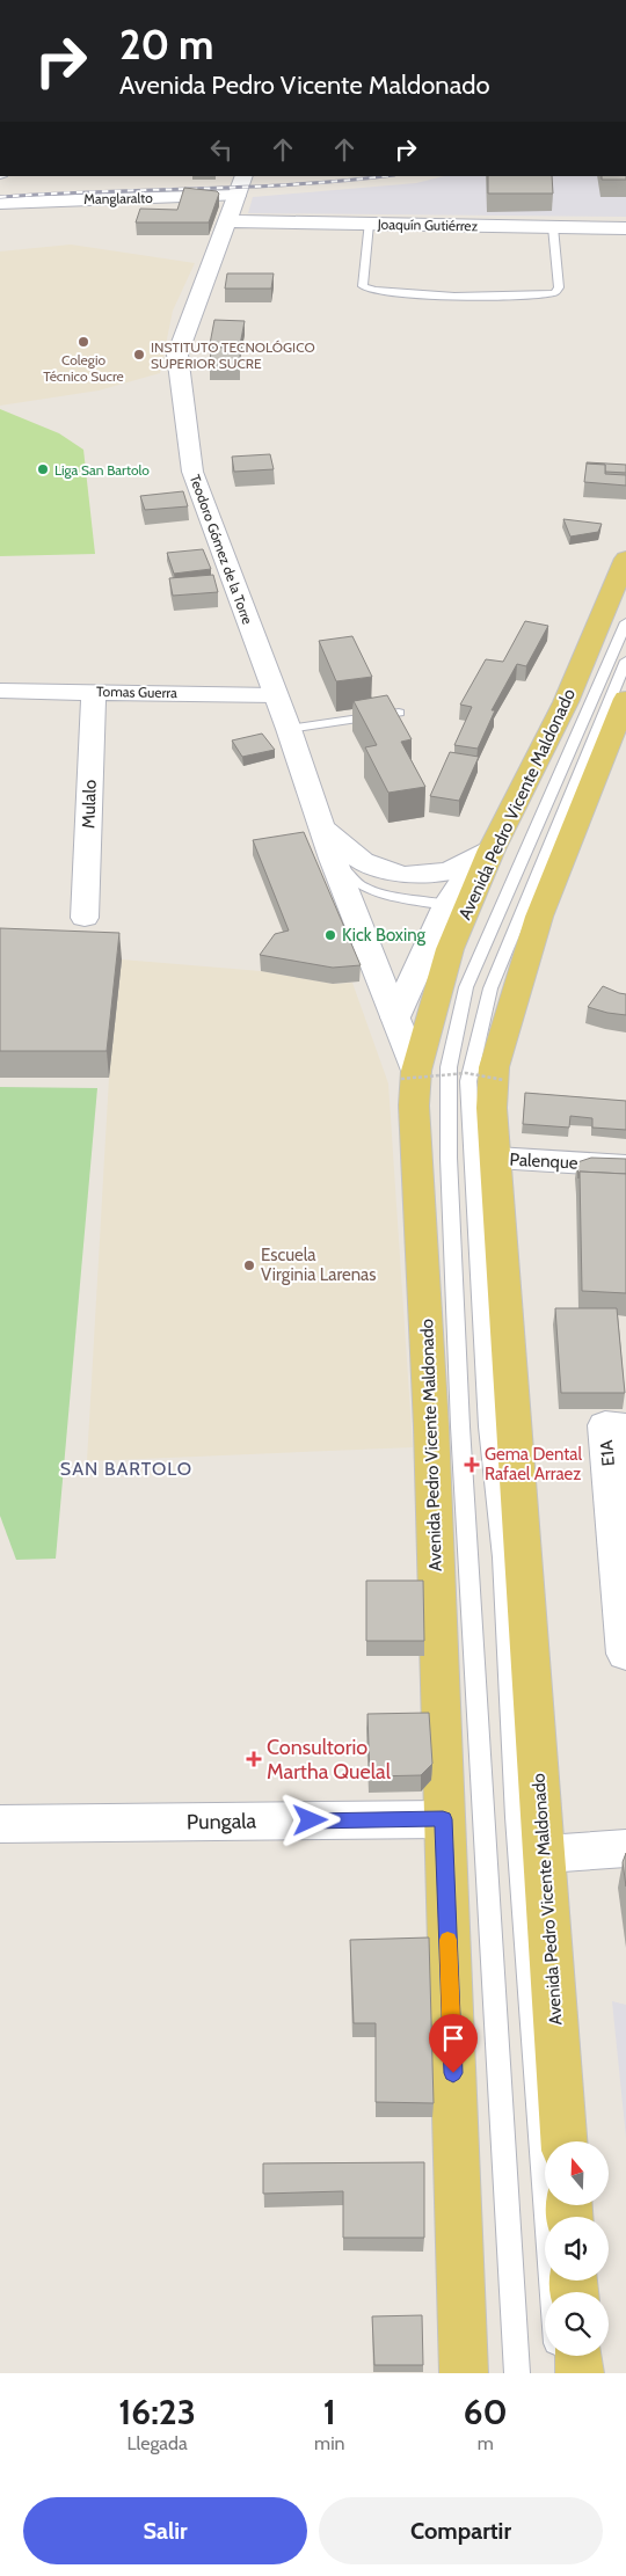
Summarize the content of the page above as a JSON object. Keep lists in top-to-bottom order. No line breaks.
{"streets":{"main road":["Avenida Pedro Vicente Maldonado"],"street":["Manglaralto","Joaquín Gutiérrez","Teodoro Gómez de la Torre","Tomas Guerra","Mulalo","Palenque","E1A","Pungala"]},"crossings":[["Manglaralto","Teodoro Gómez de la Torre"],["Joaquín Gutiérrez","Teodoro Gómez de la Torre"],["Teodoro Gómez de la Torre","Tomas Guerra"],["Teodoro Gómez de la Torre","Avenida Pedro Vicente Maldonado"],["Tomas Guerra","Mulalo"],["Avenida Pedro Vicente Maldonado","Palenque"],["Avenida Pedro Vicente Maldonado","Pungala"]],"districts":["SAN BARTOLO"],"places":{"other":["Colegio Técnico Sucre","INSTITUTO TECNOLÓGICO SUPERIOR SUCRE","Liga San Bartolo","Kick Boxing","Escuela Virginia Larenas"],"health":["Gema Dental Rafael Arraez","Consultorio Martha Quelal"]},"north":"top","page":{"turn":["20 m","Avenida Pedro Vicente Maldonado"],"eta":["16:23","Llegada","1","min","60","m"],"buttons":["Salir","Compartir"]}}
